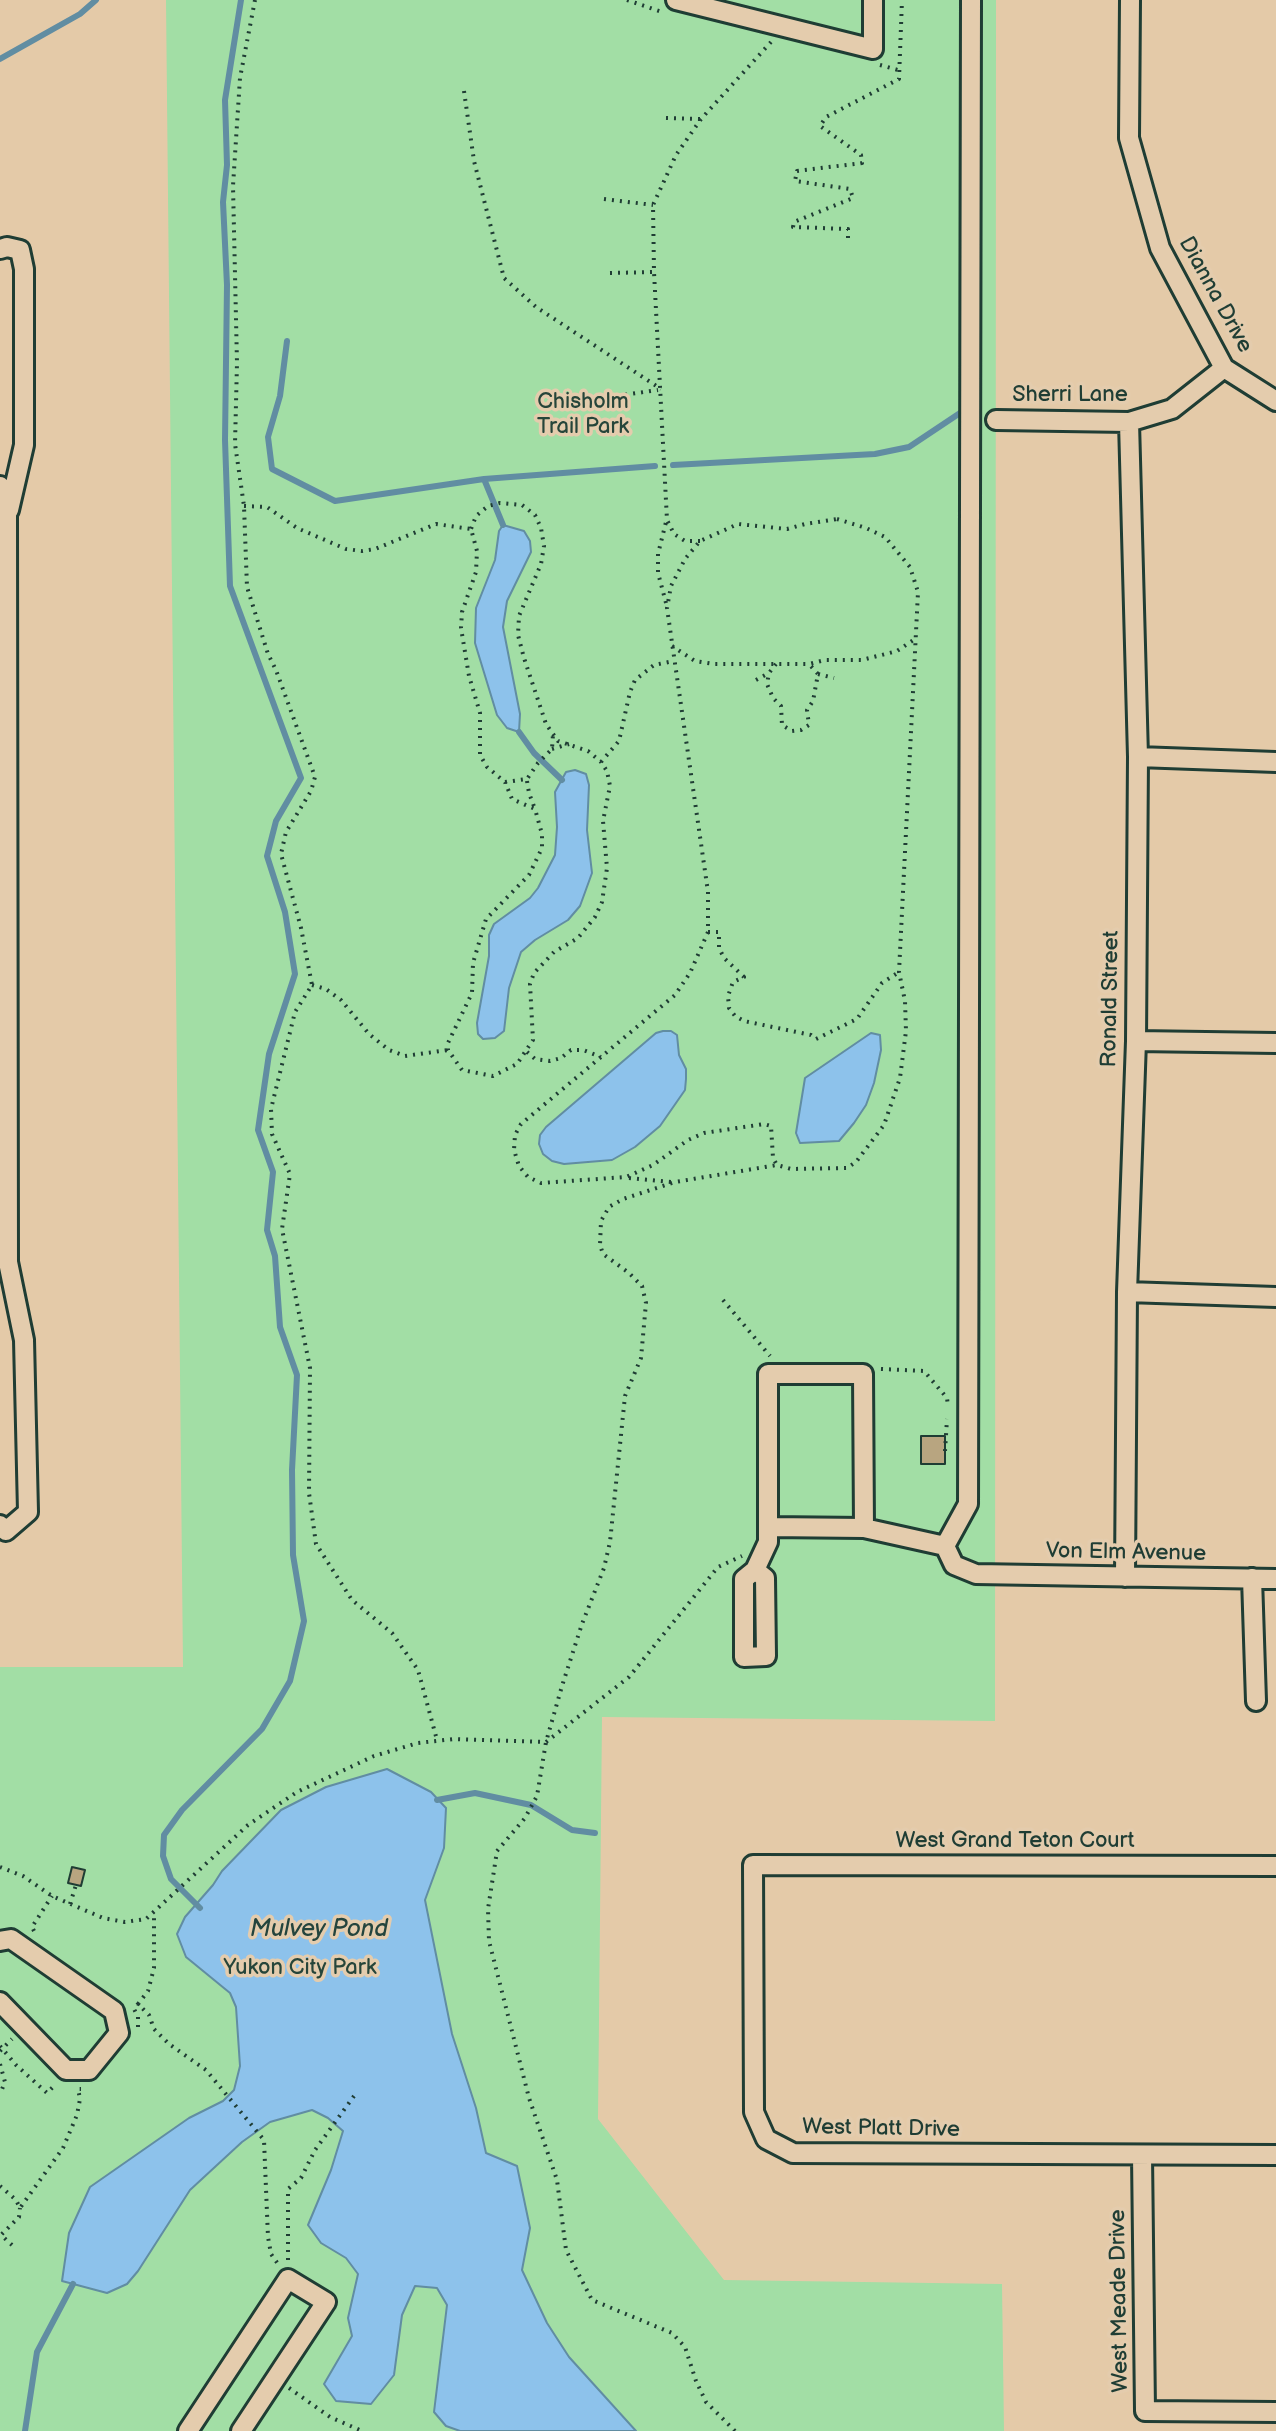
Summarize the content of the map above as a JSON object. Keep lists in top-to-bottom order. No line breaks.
{"streets":{"street":["Dianna Drive","Sherri Lane","Ronald Street","Von Elm Avenue","West Grand Teton Court","West Platt Drive","West Meade Drive"]},"crossings":[["Dianna Drive","Sherri Lane"],["Sherri Lane","Ronald Street"],["Ronald Street","Von Elm Avenue"],["West Grand Teton Court","West Platt Drive"],["West Platt Drive","West Meade Drive"]],"water":["Mulvey Pond"],"parks":["Chisholm Trail Park","Yukon City Park"]}
